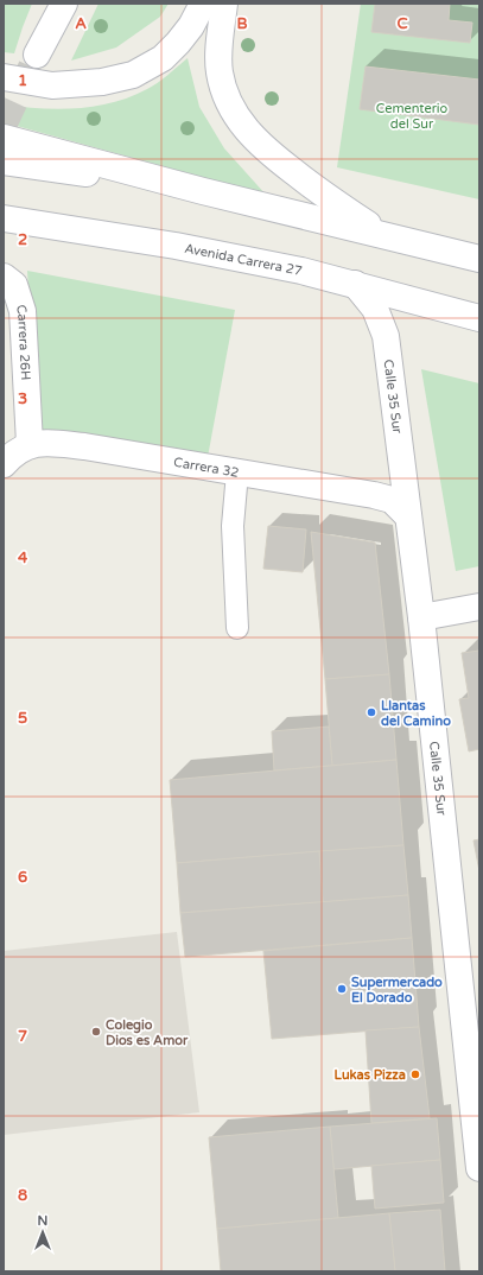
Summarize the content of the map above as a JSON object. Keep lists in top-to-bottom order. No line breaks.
{"streets":{"main road":["Avenida Carrera 27","Carrera 26H","Calle 35 Sur","Carrera 32"]},"crossings":[["Avenida Carrera 27","Calle 35 Sur"],["Carrera 26H","Carrera 32"],["Calle 35 Sur","Carrera 32"]],"parks":["Cementerio del Sur"],"places":["Llantas del Camino","Supermercado El Dorado","Colegio Dios es Amor","Lukas Pizza"],"north":"top","grid":{"columns":["A","B","C"],"rows":["1","2","3","4","5","6","7","8"]}}
